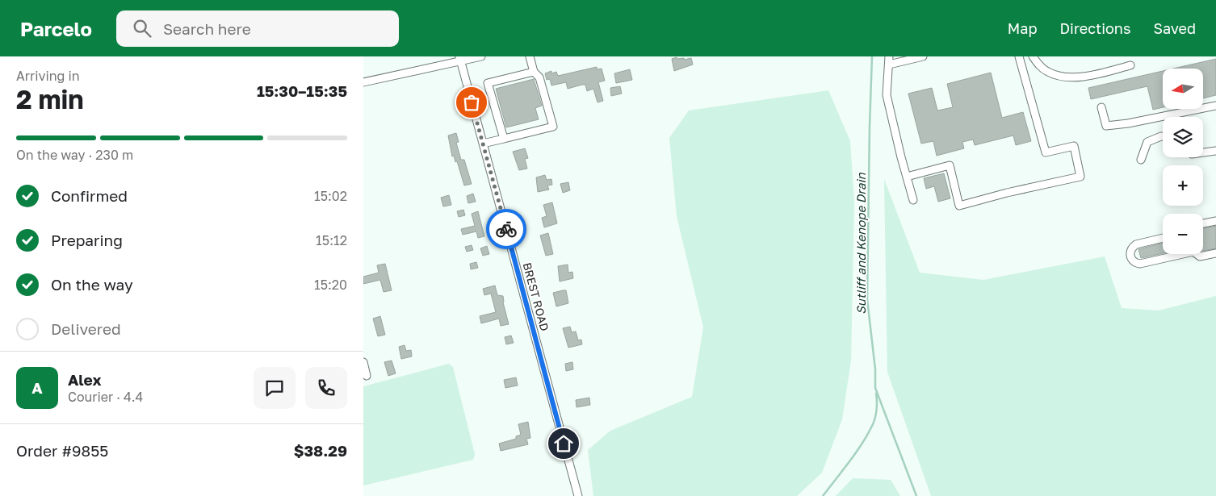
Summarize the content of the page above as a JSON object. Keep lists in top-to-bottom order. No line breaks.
{"streets":{"street":["BREST ROAD"]},"water":["Sutliff and Kenope Drain"],"north":"left","page":{"header":"Parcelo","search":"Search here","nav":["Map","Directions","Saved"],"heading":["2 min","Arriving in","15:30–15:35"],"panel":["Alex","Courier · 4.4","Order #9855","$38.29"],"map_buttons":["+","−"],"bar":"On the way · 230 m","list":[["Confirmed","15:02"],["Preparing","15:12"],["On the way","15:20"],"Delivered"],"round":"A"}}
